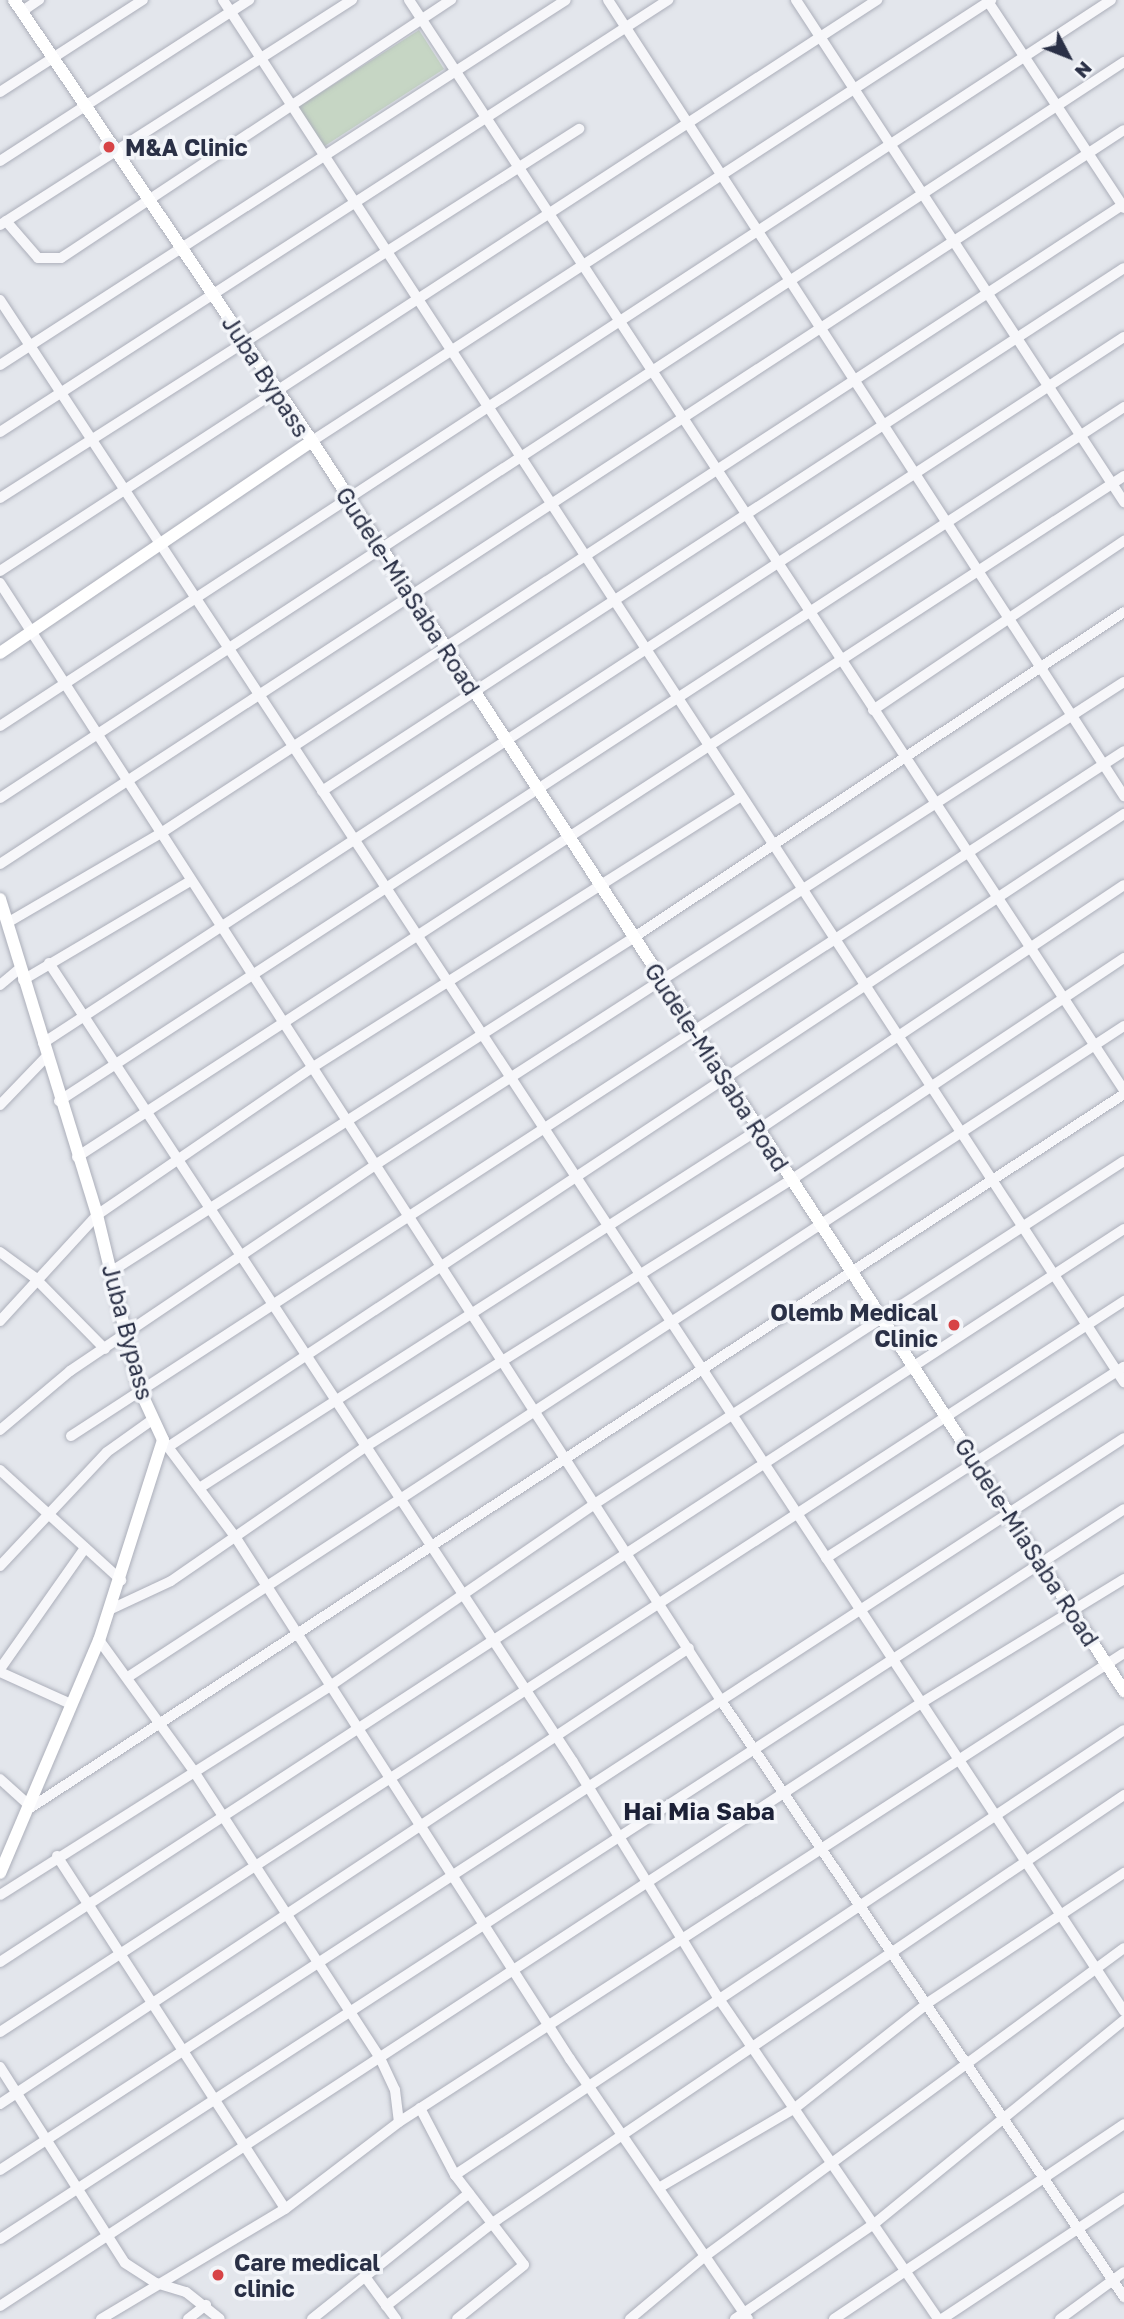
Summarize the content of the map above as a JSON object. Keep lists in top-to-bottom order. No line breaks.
{"streets":{"main road":["Juba Bypass","Gudele-MiaSaba Road"]},"crossings":[["Juba Bypass","Gudele-MiaSaba Road"]],"districts":["Hai Mia Saba"],"places":["M&A Clinic","Olemb Medical Clinic","Care medical clinic"],"north":"bottom right"}
